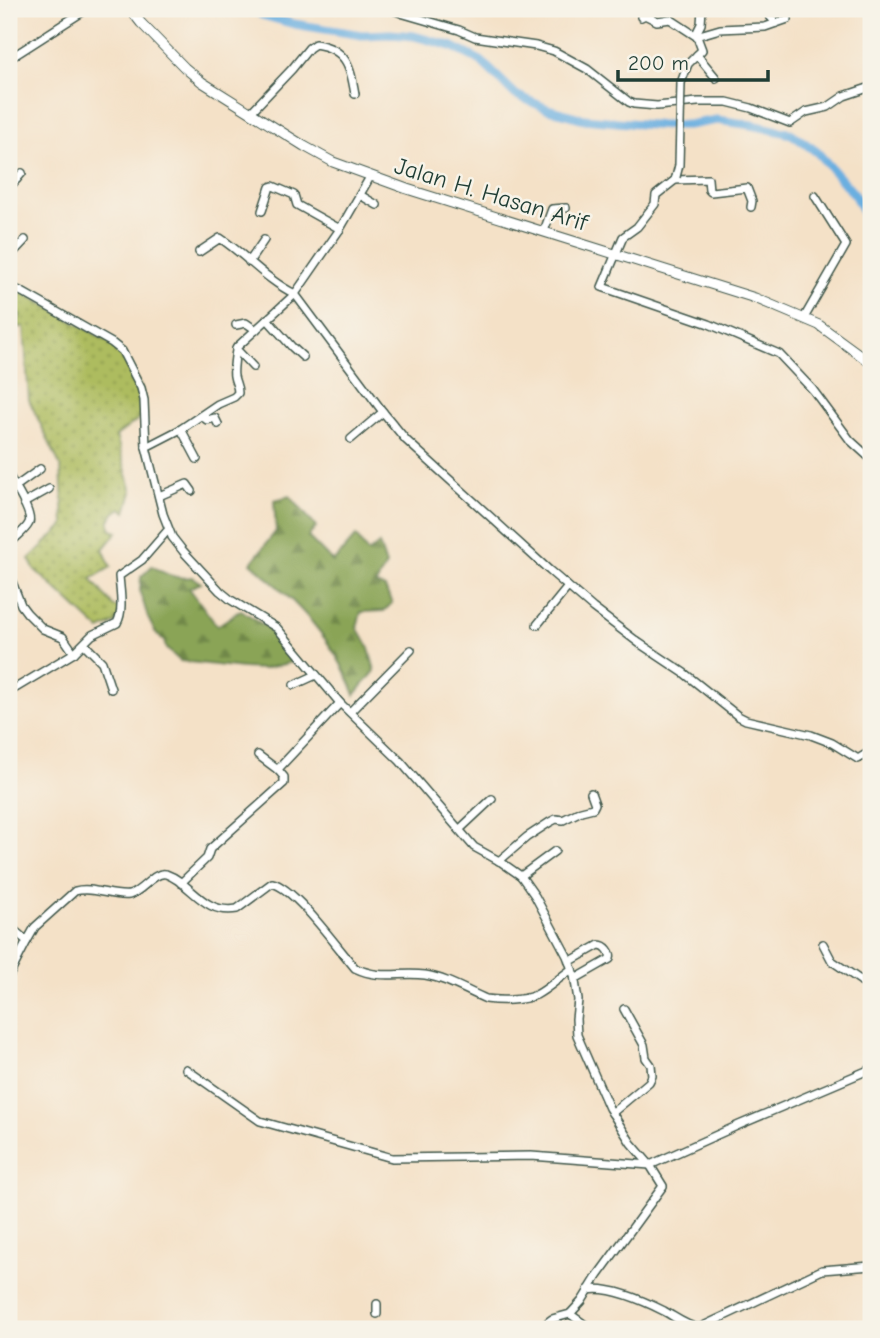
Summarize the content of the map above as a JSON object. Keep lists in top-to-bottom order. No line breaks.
{"streets":{"main road":["Jalan H. Hasan Arif"]},"scale_bar":"200 m"}
